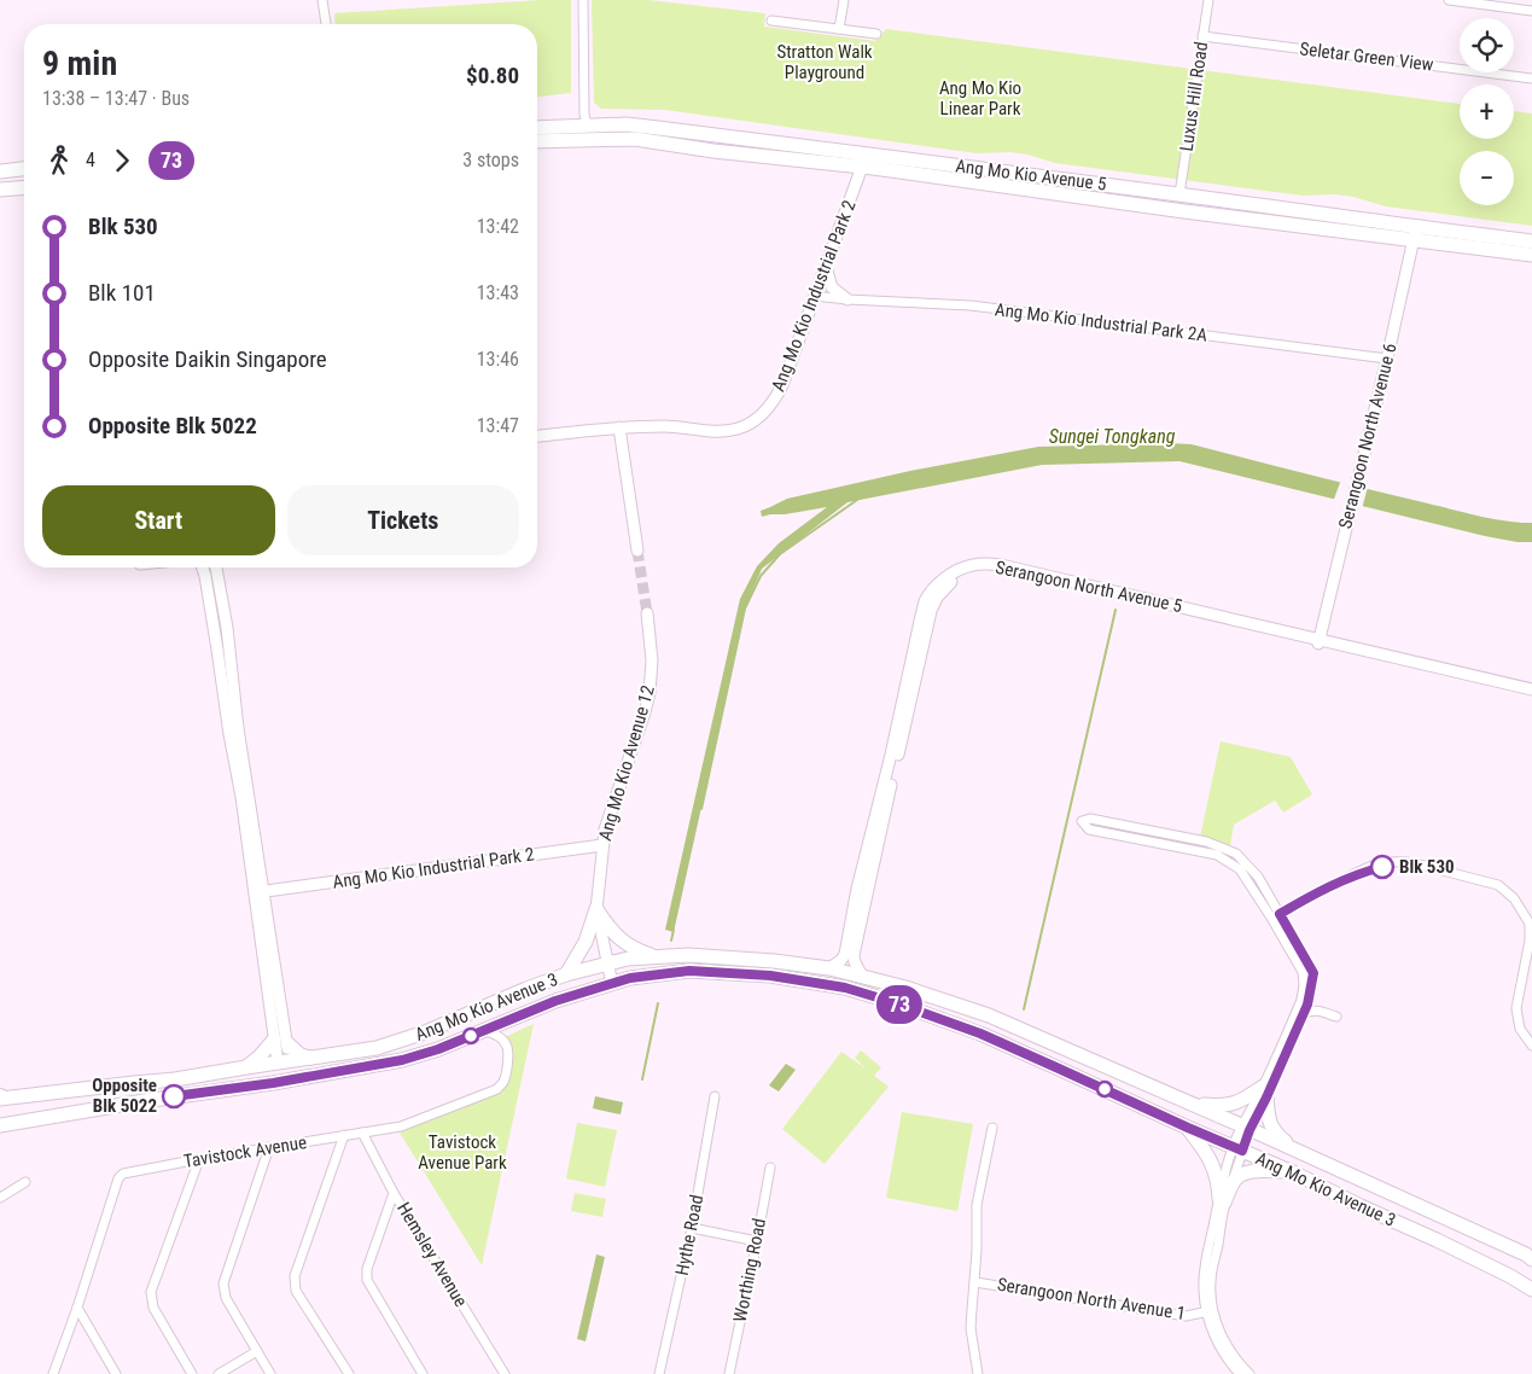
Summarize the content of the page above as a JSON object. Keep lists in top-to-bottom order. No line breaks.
{"streets":{"main road":["Ang Mo Kio Avenue 5","Ang Mo Kio Avenue 3"],"street":["Seletar Green View","Luxus Hill Road","Ang Mo Kio Industrial Park 2","Ang Mo Kio Industrial Park 2A","Serangoon North Avenue 6","Serangoon North Avenue 5","Ang Mo Kio Avenue 12","Tavistock Avenue","Hythe Road","Hemsley Avenue","Worthing Road","Serangoon North Avenue 1"]},"crossings":[["Seletar Green View","Luxus Hill Road"],["Luxus Hill Road","Ang Mo Kio Avenue 5"],["Ang Mo Kio Avenue 5","Ang Mo Kio Industrial Park 2"],["Ang Mo Kio Avenue 5","Serangoon North Avenue 6"],["Ang Mo Kio Industrial Park 2","Ang Mo Kio Industrial Park 2A"],["Ang Mo Kio Industrial Park 2","Ang Mo Kio Avenue 12"],["Ang Mo Kio Industrial Park 2A","Serangoon North Avenue 6"],["Serangoon North Avenue 6","Serangoon North Avenue 5"],["Serangoon North Avenue 5","Ang Mo Kio Avenue 3"],["Ang Mo Kio Avenue 12","Ang Mo Kio Avenue 3"],["Ang Mo Kio Avenue 3","Tavistock Avenue"],["Ang Mo Kio Avenue 3","Serangoon North Avenue 1"],["Tavistock Avenue","Hemsley Avenue"]],"water":["Sungei Tongkang"],"parks":["Stratton Walk Playground","Ang Mo Kio Linear Park","Tavistock Avenue Park"],"places":["Blk 530","Opposite Blk 5022"],"lines":["bus line 73"],"page":{"on_map":"73","map_buttons":["+","−"],"heading":["9 min","13:38 – 13:47 · Bus","$0.80"],"legs":["4","73","3 stops"],"list":[{"name":"Blk 530","value":"13:42"},{"name":"Blk 101","value":"13:43"},{"name":"Opposite Daikin Singapore","value":"13:46"},{"name":"Opposite Blk 5022","value":"13:47"}],"buttons":["Start","Tickets"]}}
